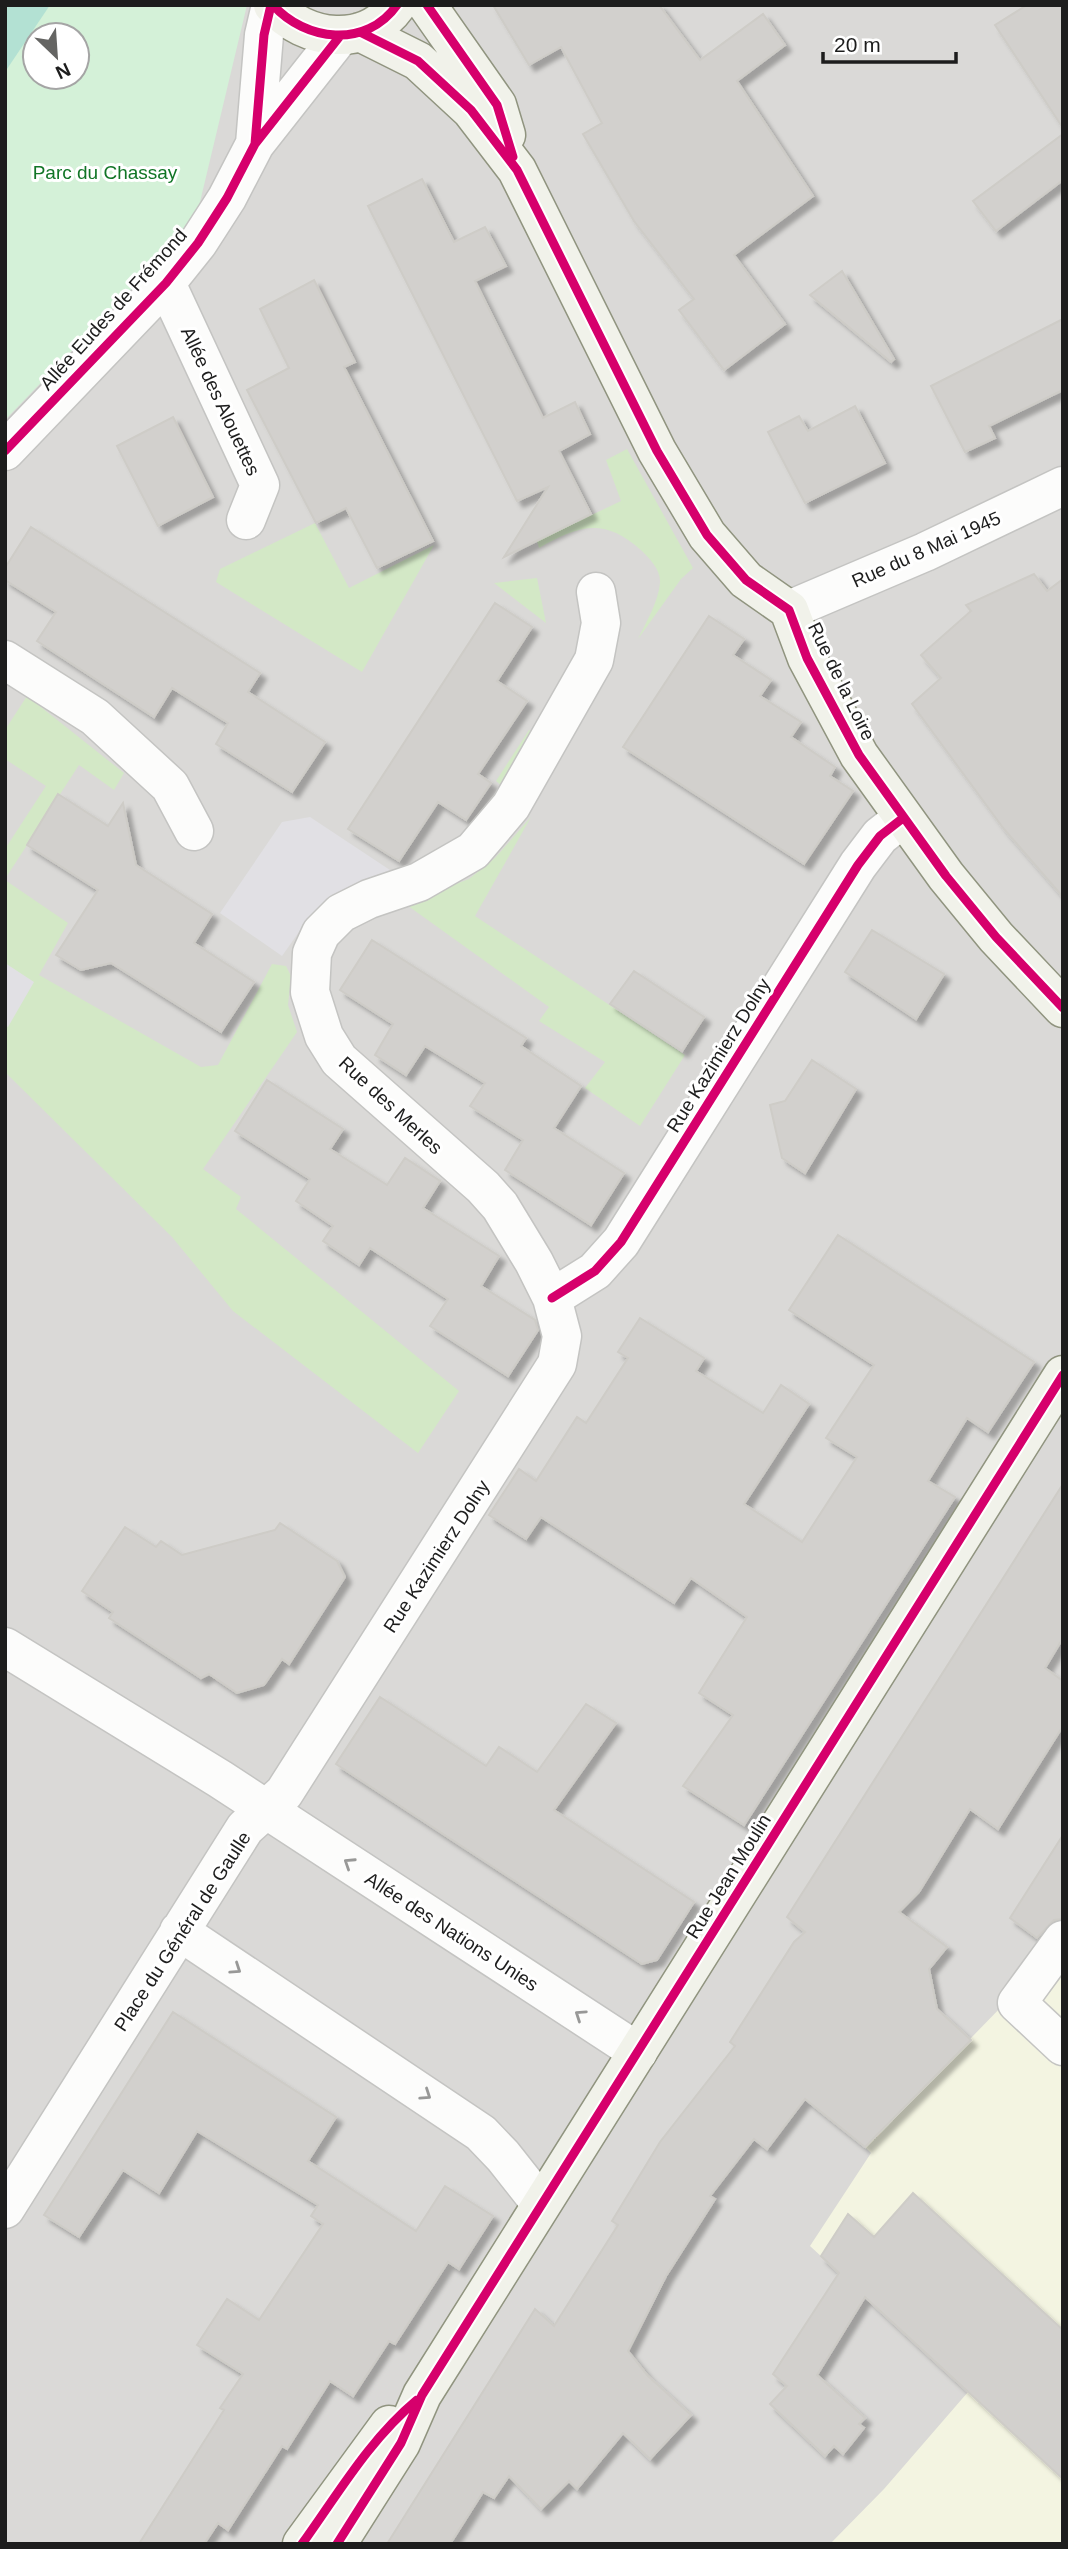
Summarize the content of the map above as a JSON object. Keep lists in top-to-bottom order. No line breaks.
{"streets":{"street":["Allée Eudes de Frémond","Allée des Alouettes","Rue du 8 Mai 1945","Rue de la Loire","Rue Kazimierz Dolny","Rue des Merles","Rue Jean Moulin","Place du Général de Gaulle","Allée des Nations Unies"]},"crossings":[["Allée Eudes de Frémond","Allée des Alouettes"],["Allée Eudes de Frémond","Rue de la Loire"],["Rue du 8 Mai 1945","Rue de la Loire"],["Rue de la Loire","Rue Kazimierz Dolny"],["Rue Kazimierz Dolny","Rue des Merles"],["Rue Kazimierz Dolny","Place du Général de Gaulle"],["Rue Kazimierz Dolny","Allée des Nations Unies"],["Rue Jean Moulin","Allée des Nations Unies"],["Place du Général de Gaulle","Allée des Nations Unies"]],"parks":["Parc du Chassay"],"scale_bar":"20 m","north":"bottom right"}
